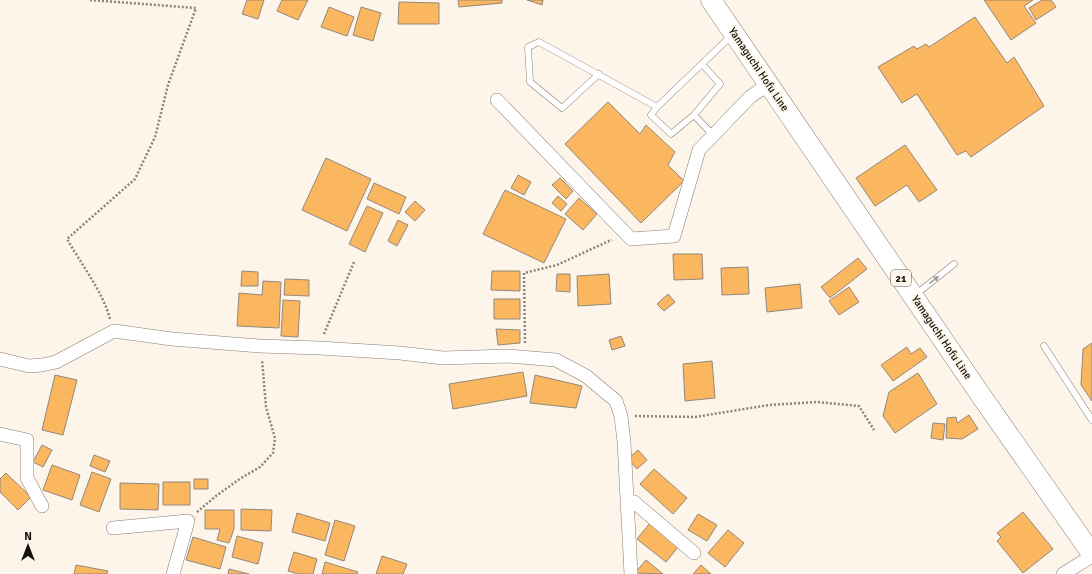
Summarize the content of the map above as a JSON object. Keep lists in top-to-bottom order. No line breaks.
{"streets":{"main road":["Yamaguchi Hofu Line","21"]},"north":"top"}
